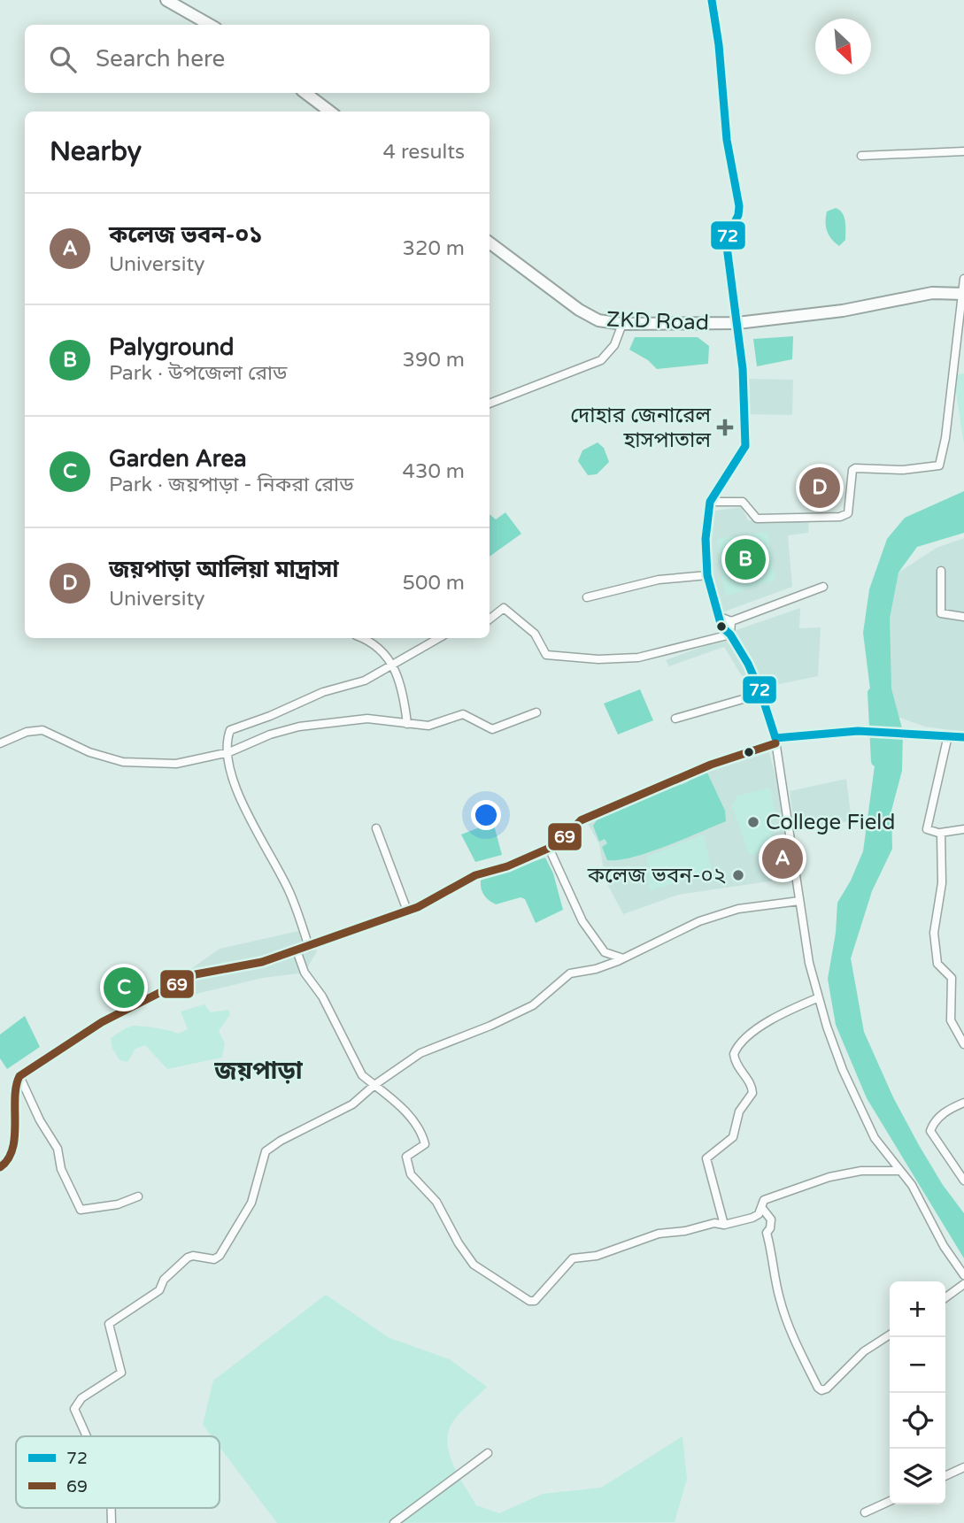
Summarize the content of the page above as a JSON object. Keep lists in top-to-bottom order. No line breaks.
{"streets":{"main road":["ZKD Road"]},"districts":["জয়পাড়া"],"places":{"health":["দোহার জেনারেল হাসপাতাল"],"other":["College Field","কলেজ ভবন-০২"]},"lines":["transit line 72","transit line 69"],"legend":["72","69"],"north":"bottom right","page":{"search":"Search here","heading":["Nearby","4 results"],"list":[{"mark":"A","name":"কলেজ ভবন-০১","note":"University","value":"320 m"},{"mark":"B","name":"Palyground","note":"Park · উপজেলা রোড","value":"390 m"},{"mark":"C","name":"Garden Area","note":"Park · জয়পাড়া - নিকরা রোড","value":"430 m"},{"mark":"D","name":"জয়পাড়া আলিয়া মাদ্রাসা","note":"University","value":"500 m"}],"pins":["D","B","A","C"],"map_buttons":["+","−"]}}
